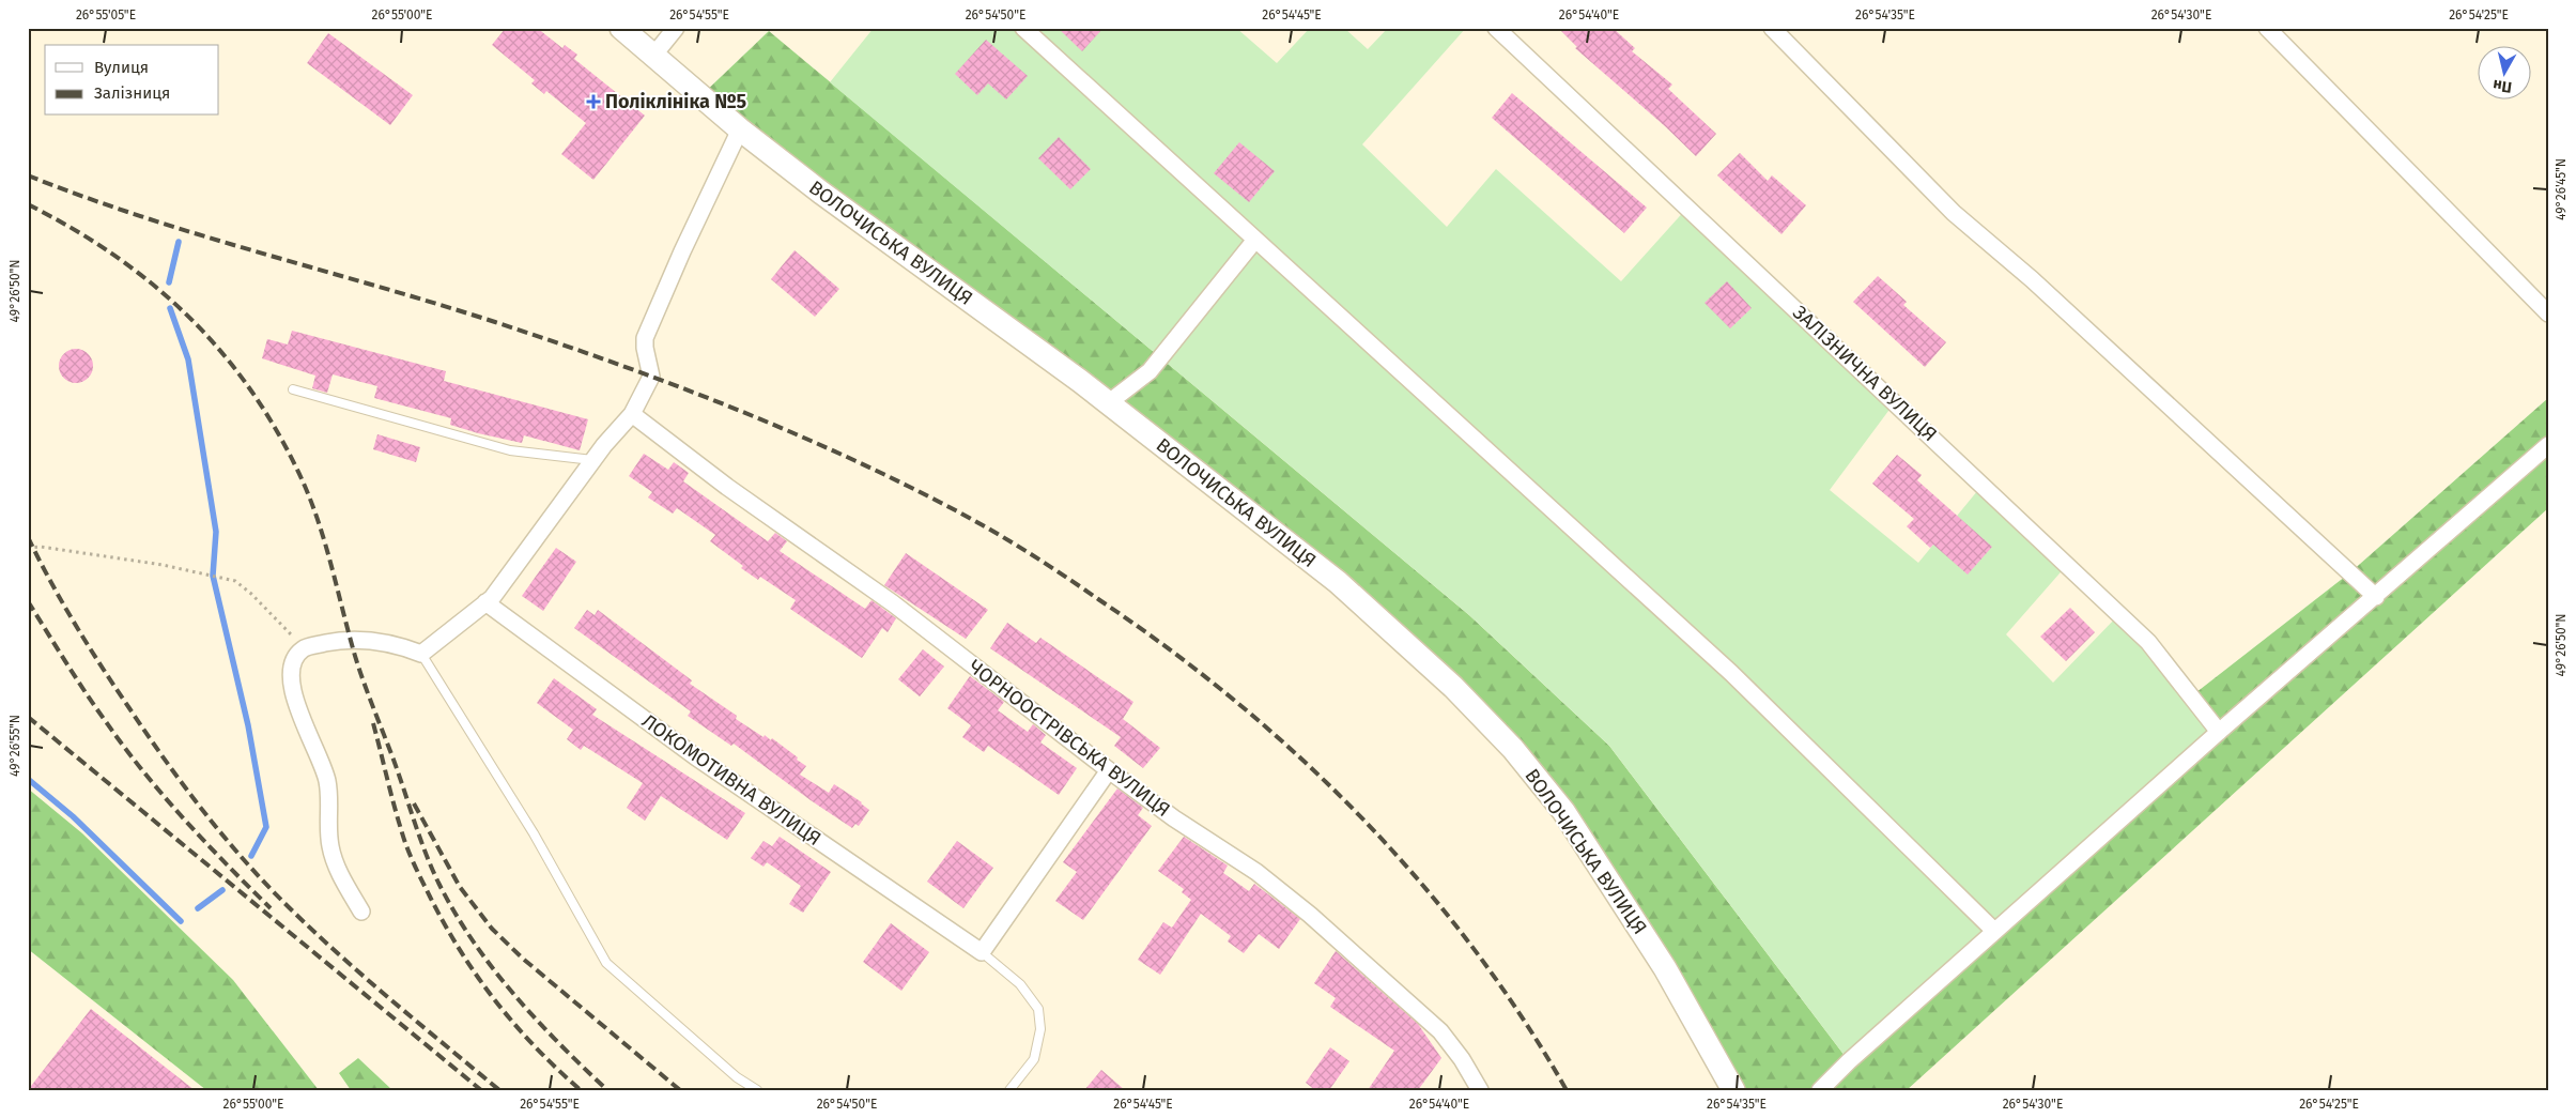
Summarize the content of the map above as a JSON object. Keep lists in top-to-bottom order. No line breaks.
{"streets":{"main road":["ВОЛОЧИСЬКА ВУЛИЦЯ"],"street":["ЗАЛІЗНИЧНА ВУЛИЦЯ","ЧОРНООСТРІВСЬКА ВУЛИЦЯ","ЛОКОМОТИВНА ВУЛИЦЯ"]},"places":{"health":["Поліклініка №5"]},"legend":["Вулиця","Залізниця"],"north":"bottom","coordinates":["26°55'05\"E","26°55'00\"E","26°54'55\"E","26°54'50\"E","26°54'45\"E","26°54'40\"E","26°54'35\"E","26°54'30\"E","26°54'25\"E","49°26'45\"N","49°26'50\"N","49°26'55\"N"]}
